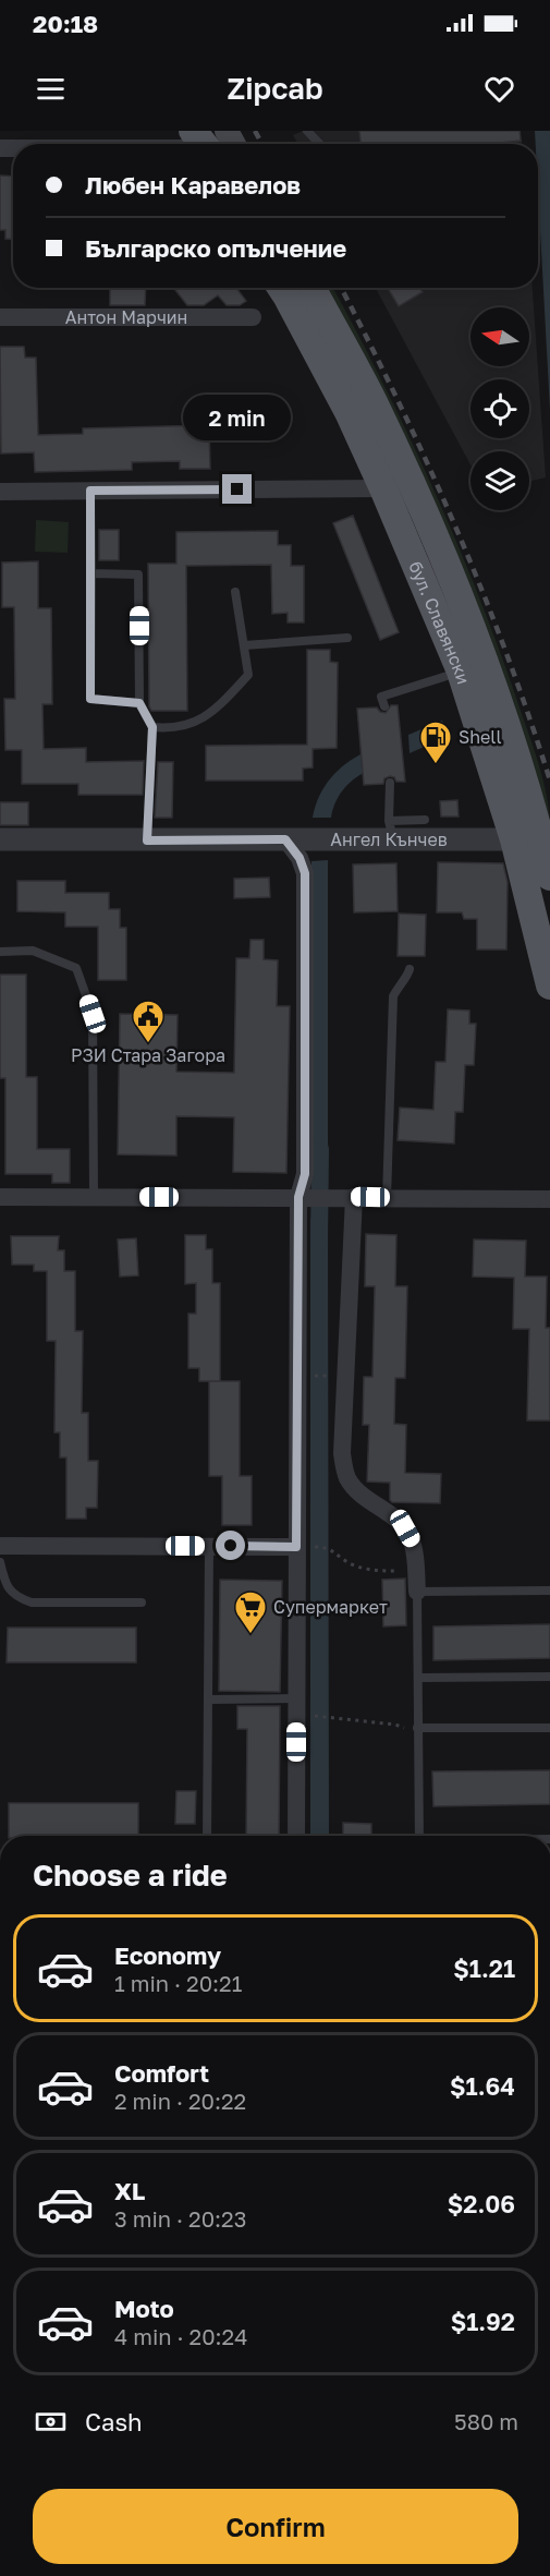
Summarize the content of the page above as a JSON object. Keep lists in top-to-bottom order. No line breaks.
{"streets":{"main road":["бул. Славянски"],"street":["Антон Марчин","Ангел Кънчев"]},"crossings":[["бул. Славянски","Ангел Кънчев"]],"places":{"fuel station":["Shell"],"public building":["РЗИ Стара Загора"],"supermarket":["Супермаркет"]},"north":"left","page":{"status":"20:18","header":"Zipcab","banner":["Любен Каравелов","Българско опълчение"],"bubble":"2 min","heading":"Choose a ride","list":[{"name":"Economy","note":"1 min · 20:21","value":"$1.21"},{"name":"Comfort","note":"2 min · 20:22","value":"$1.64"},{"name":"XL","note":"3 min · 20:23","value":"$2.06"},{"name":"Moto","note":"4 min · 20:24","value":"$1.92"}],"pay":["Cash","580 m"],"buttons":"Confirm"}}
